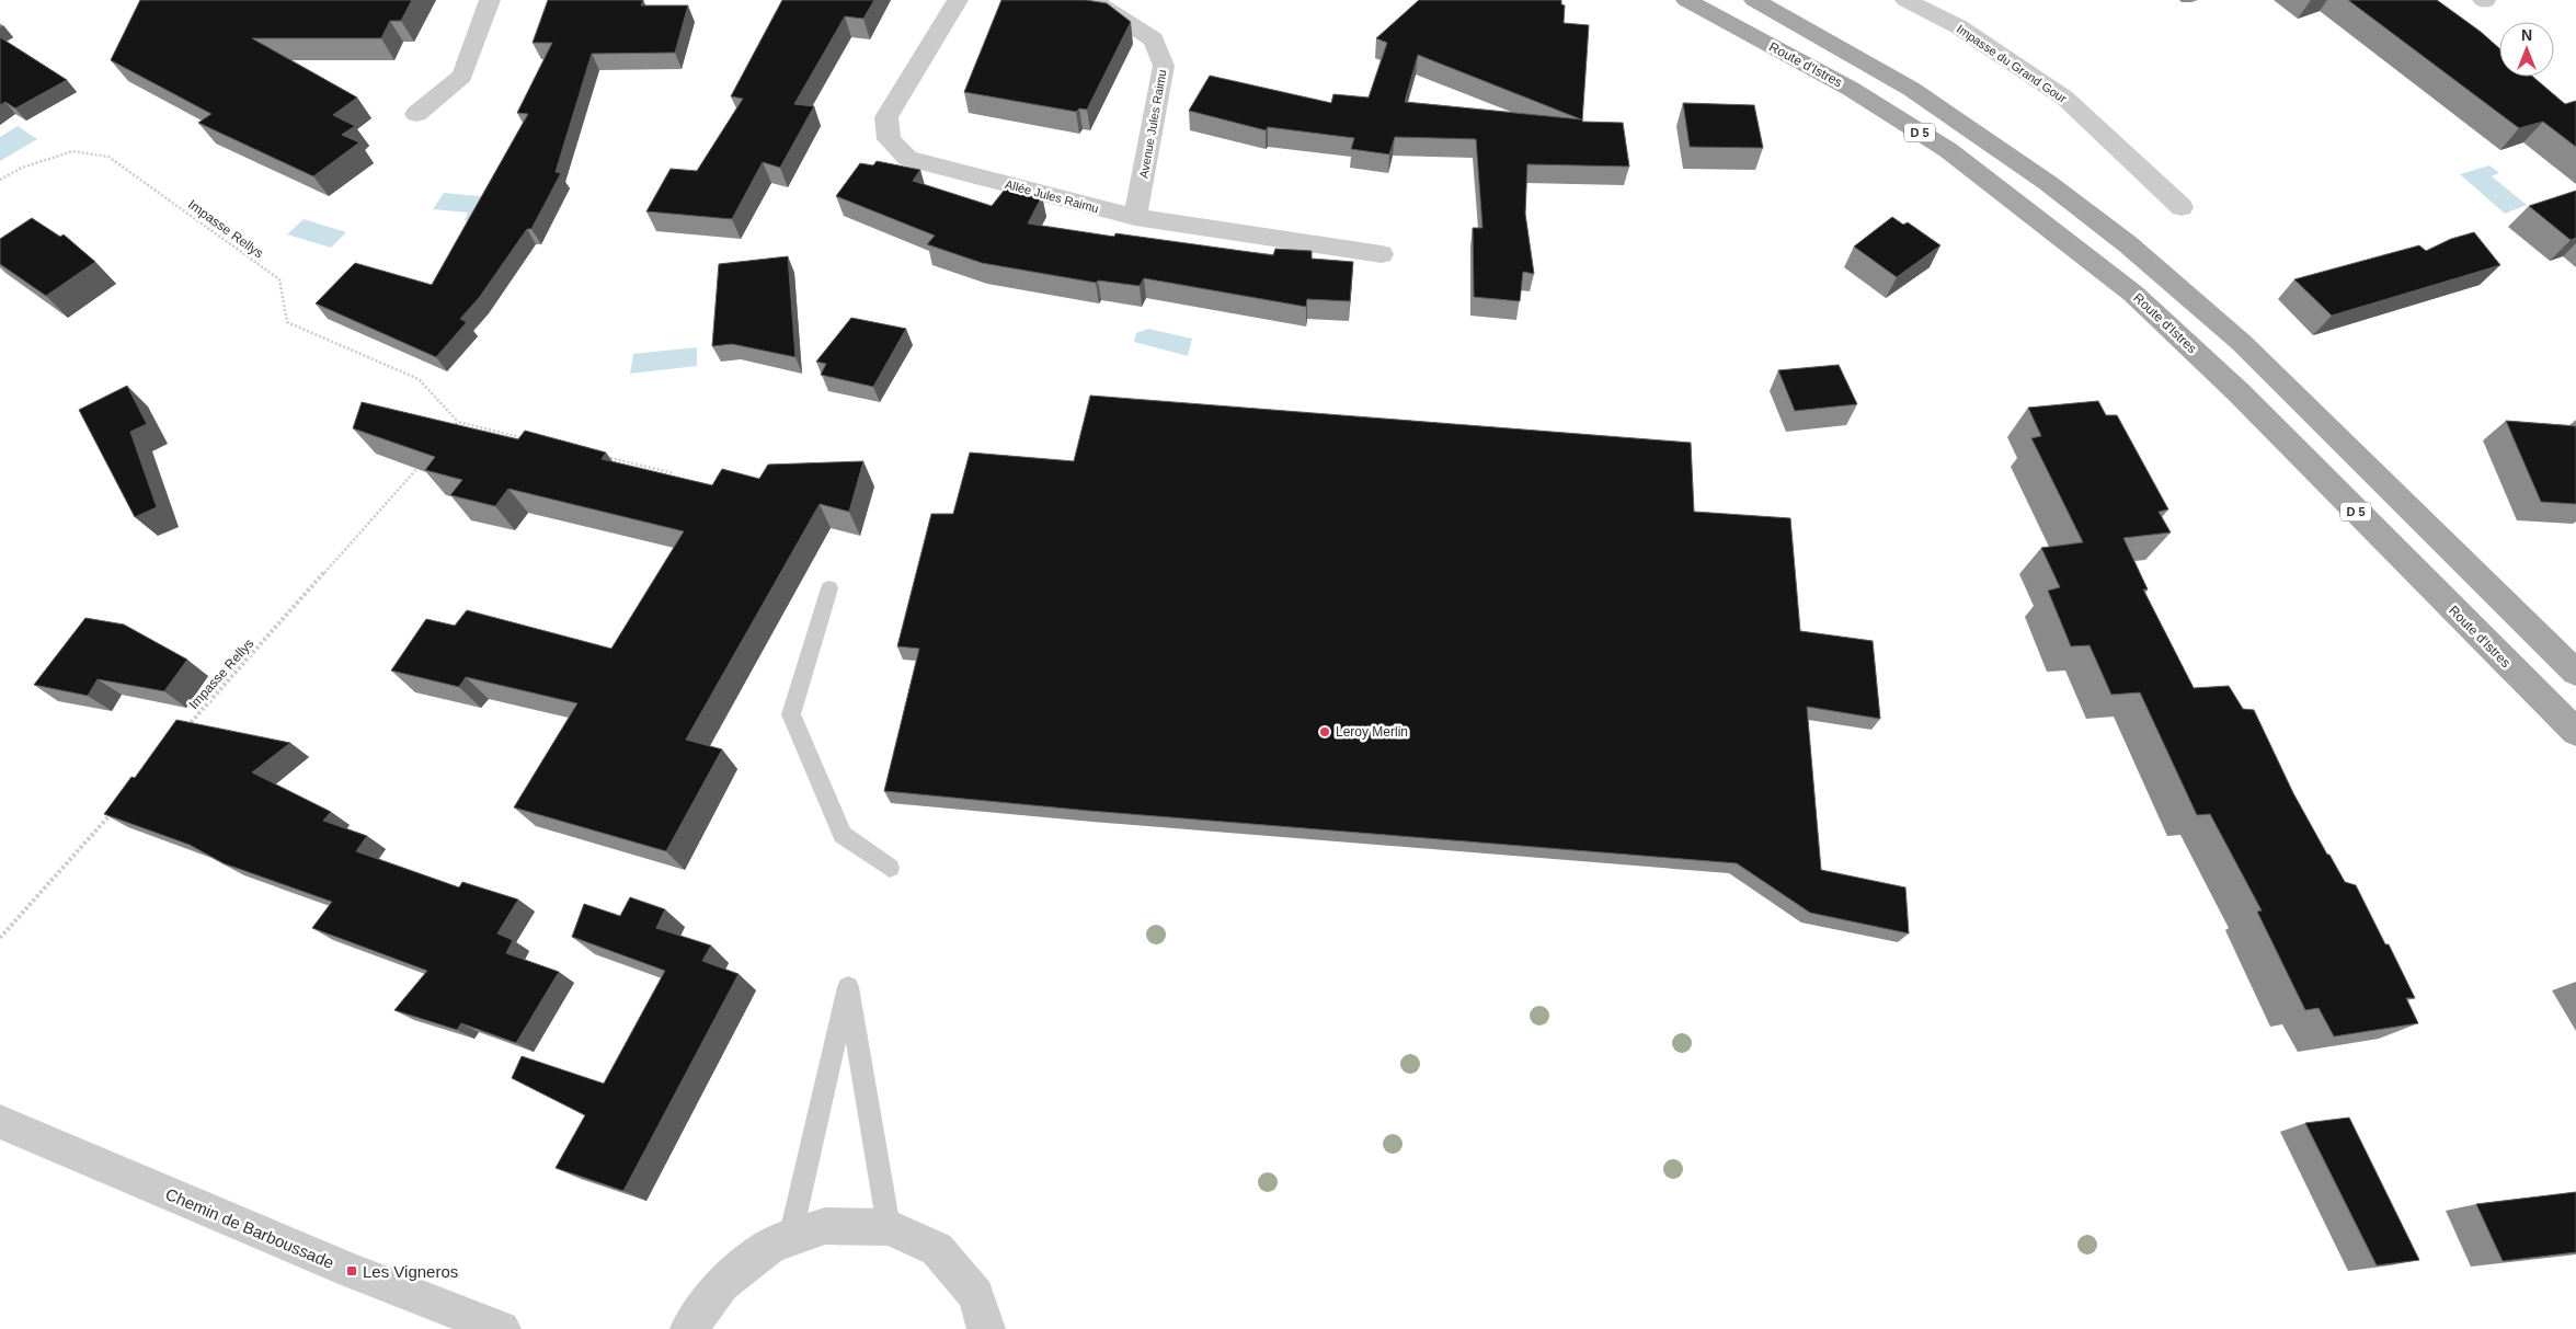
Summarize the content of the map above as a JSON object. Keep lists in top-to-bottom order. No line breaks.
{"streets":{"main road":["Route d'Istres","D 5"],"street":["Impasse du Grand Gour","Avenue Jules Raimu","Allée Jules Raimu","Chemin de Barboussade"],"path":["Impasse Rellys"]},"crossings":[["Avenue Jules Raimu","Allée Jules Raimu"]],"places":{"other":["Leroy Merlin"],"transit":["Les Vigneros"]},"north":"top"}
